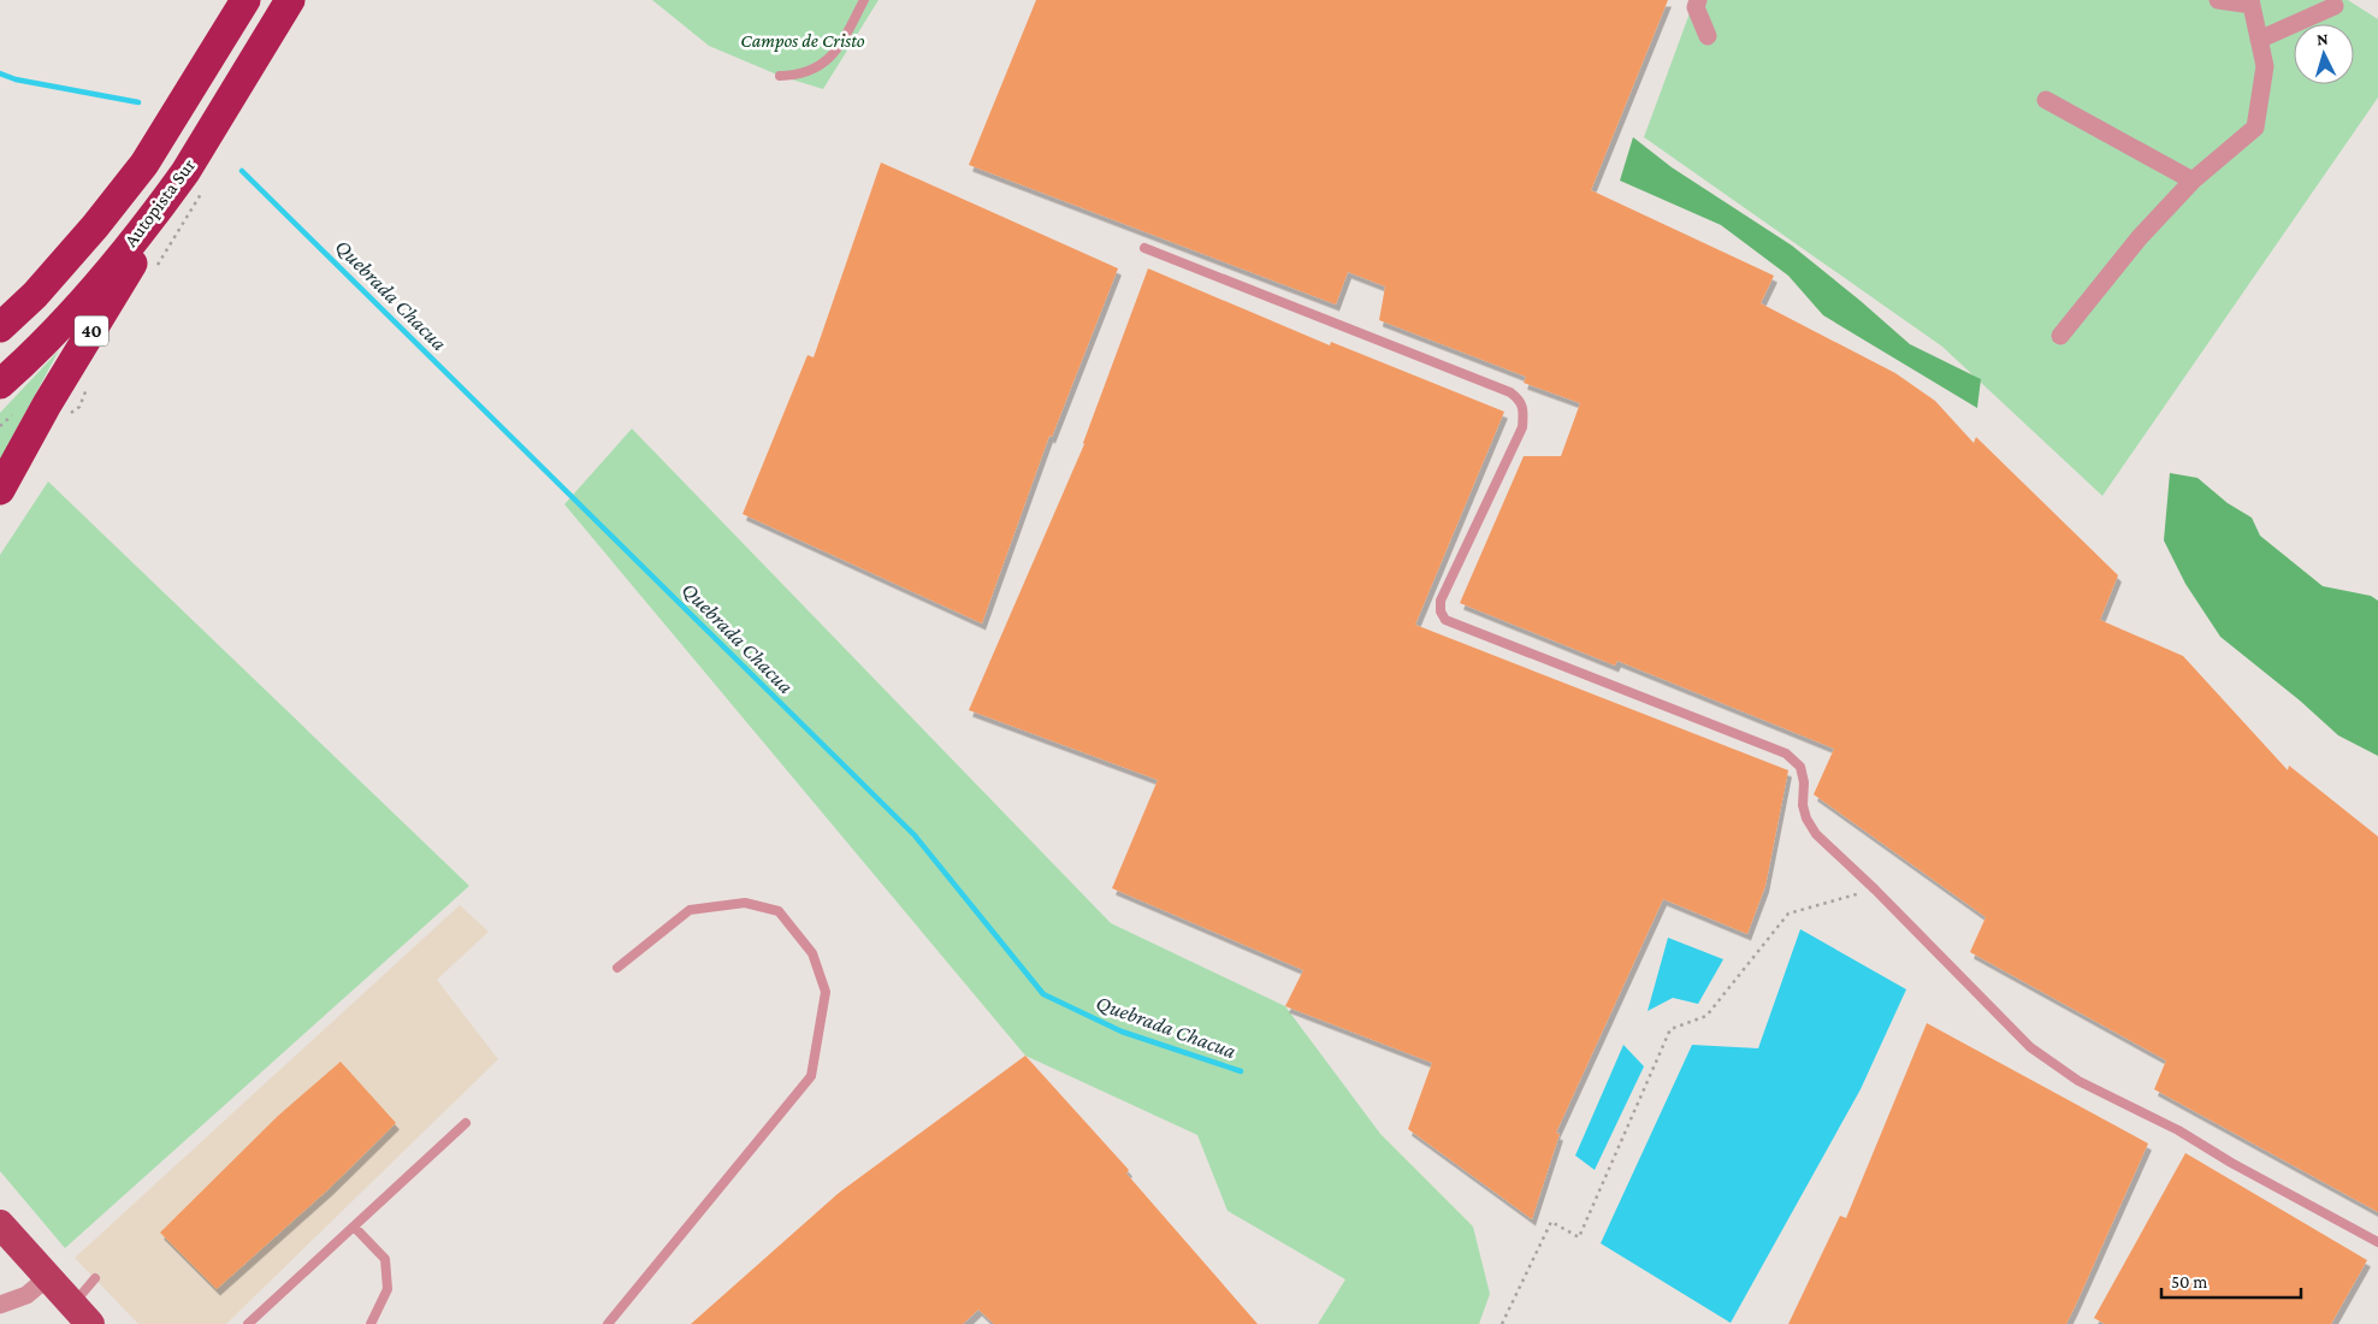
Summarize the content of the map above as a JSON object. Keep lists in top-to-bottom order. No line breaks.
{"streets":{"highway":["Autopista Sur","40"]},"crossings":[["Autopista Sur","40"]],"water":["Quebrada Chacua"],"parks":["Campos de Cristo"],"scale_bar":"50 m","north":"top"}
